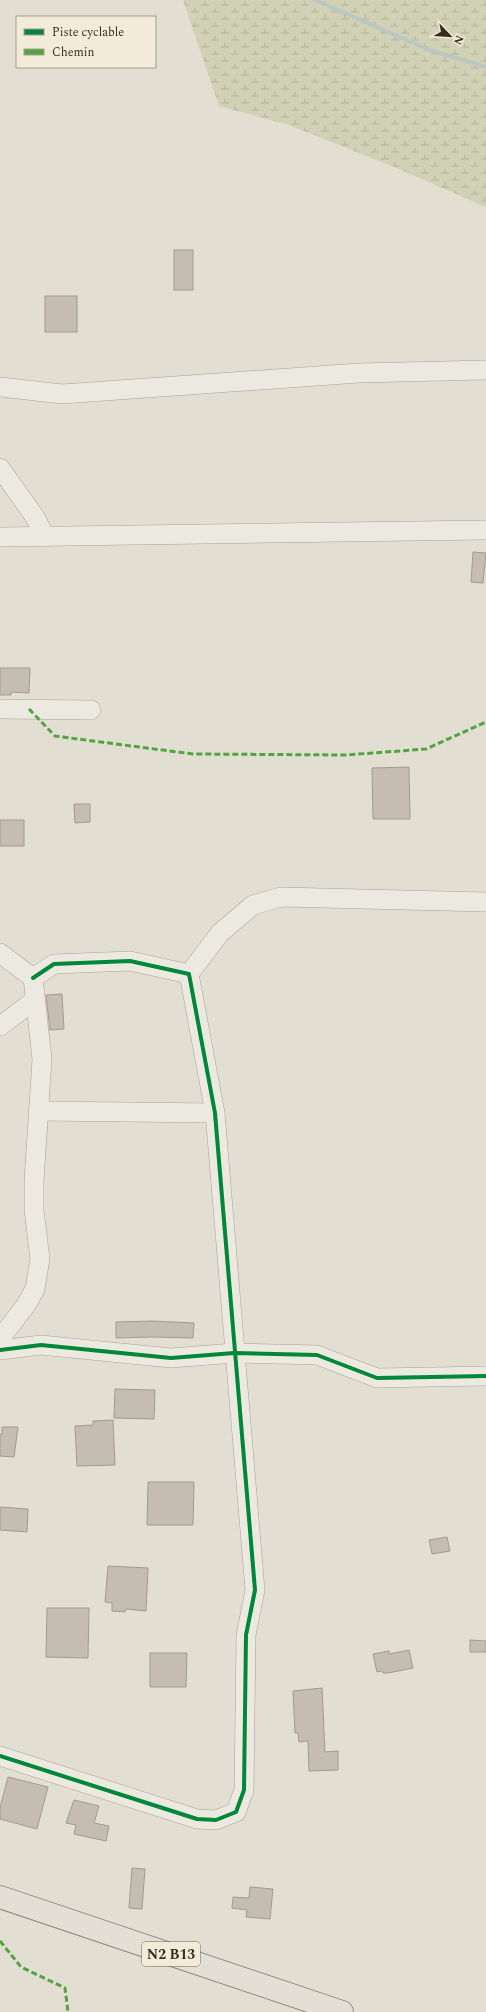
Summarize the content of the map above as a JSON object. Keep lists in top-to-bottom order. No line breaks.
{"streets":{"main road":["N2 B13"]},"legend":["Piste cyclable","Chemin"],"north":"bottom right"}
